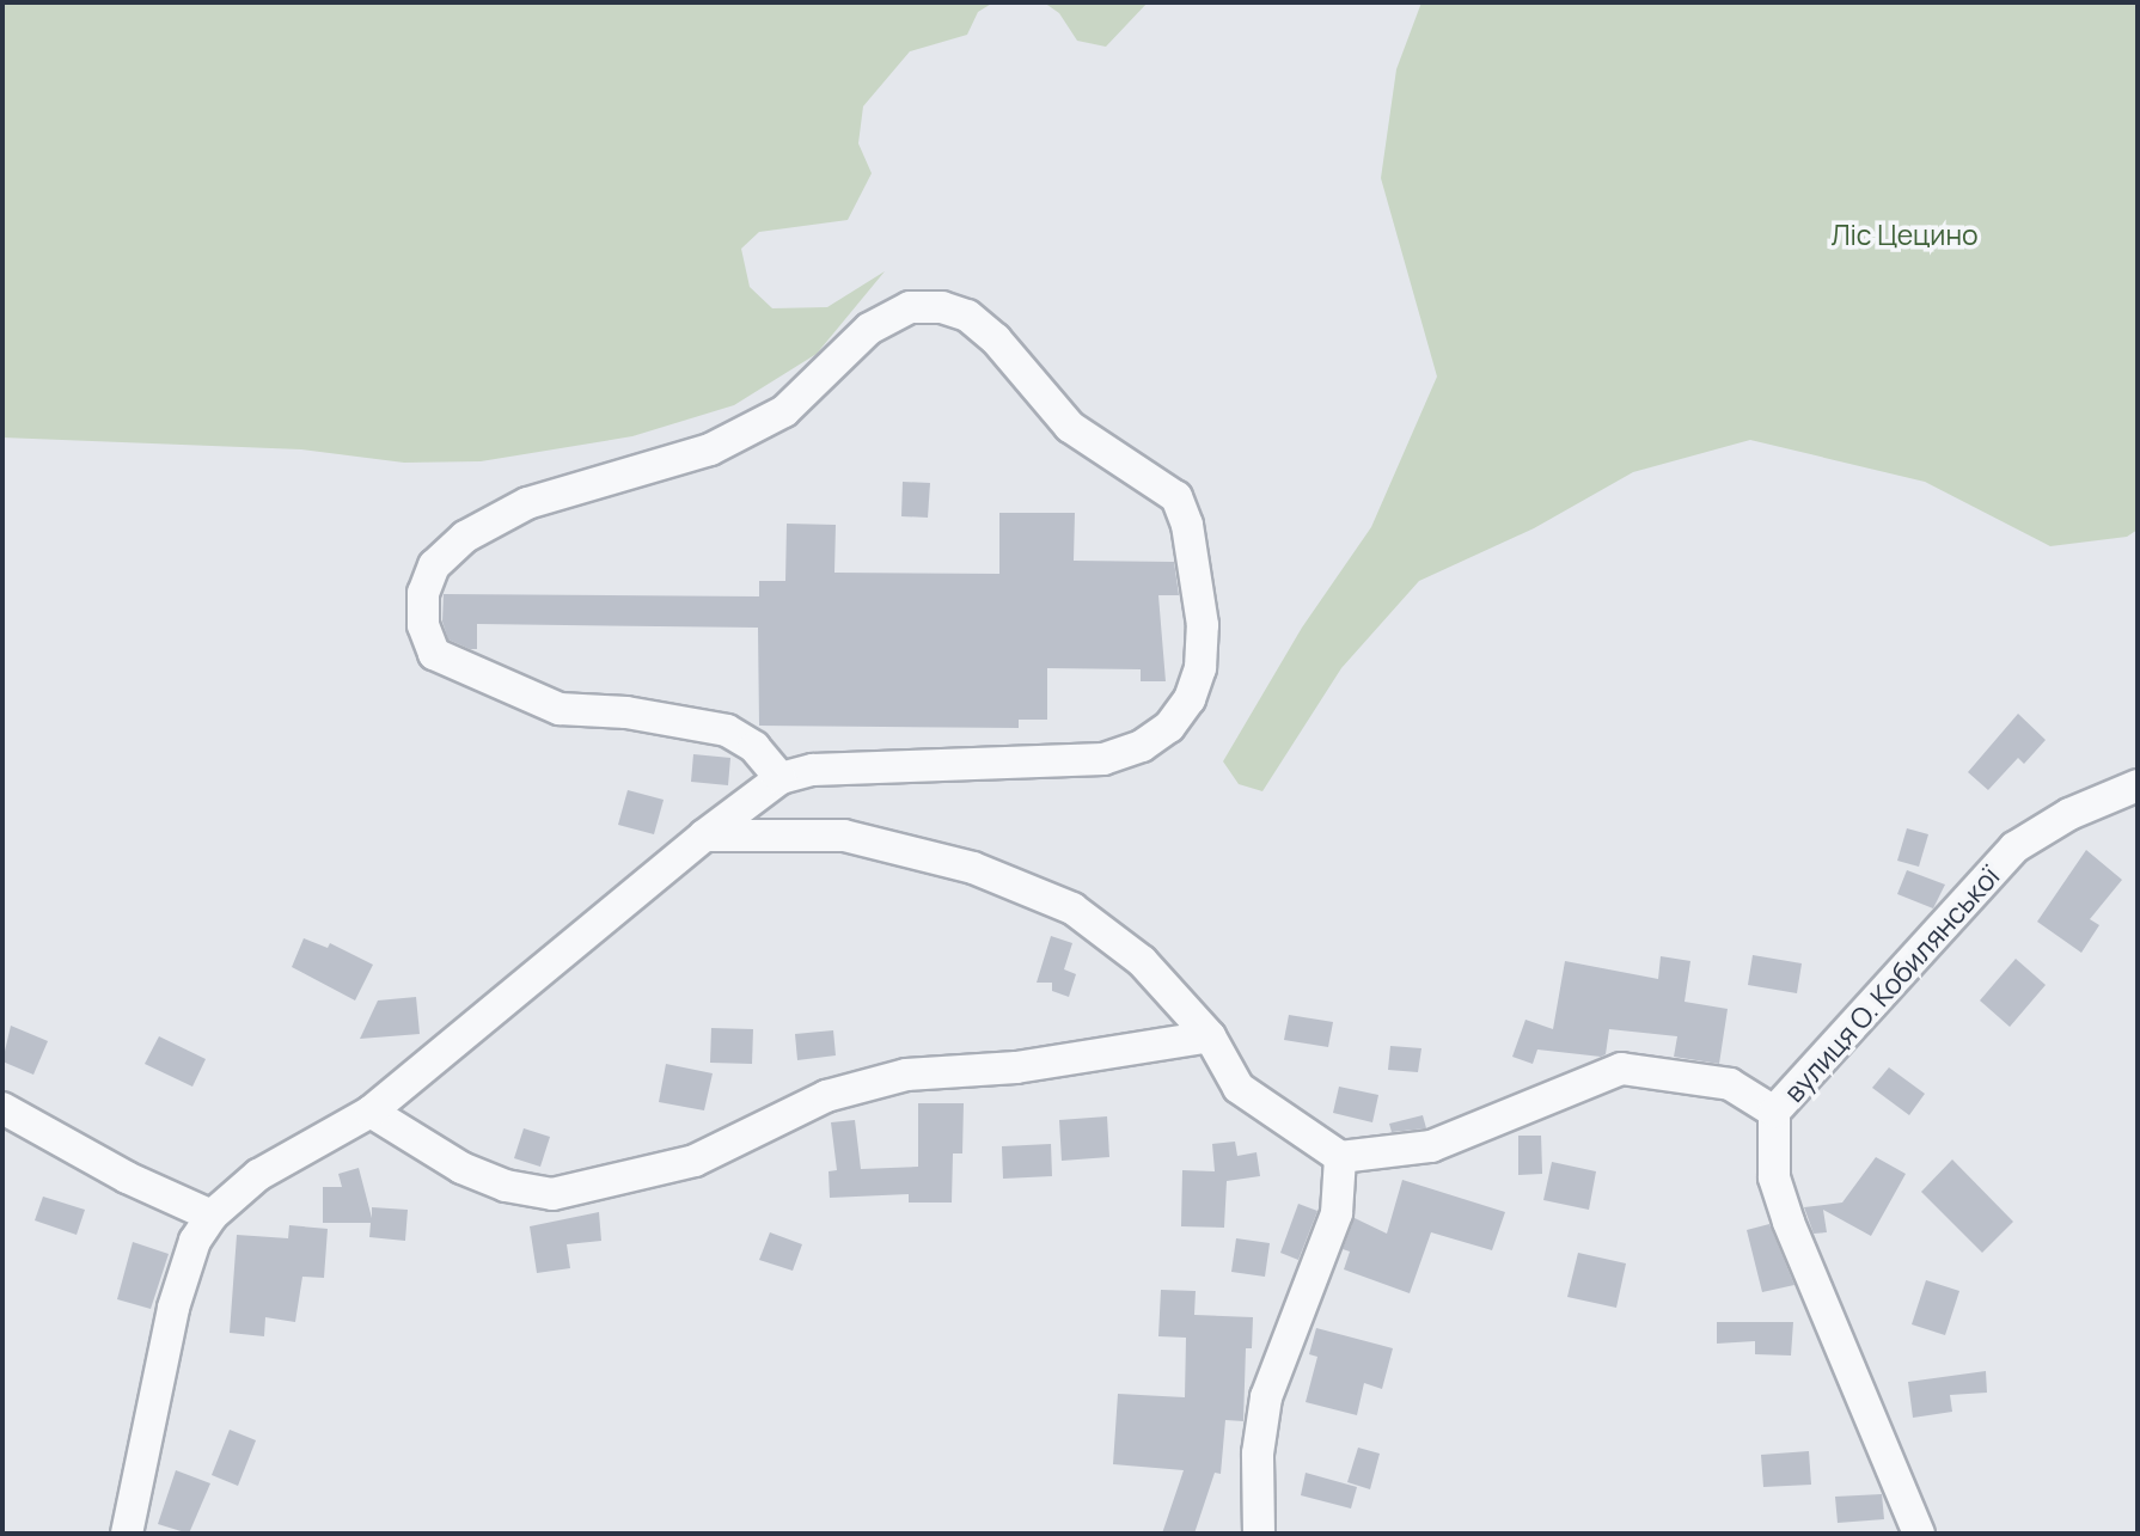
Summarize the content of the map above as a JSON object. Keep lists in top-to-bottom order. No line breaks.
{"streets":{"street":["вулиця О. Кобилянської"]},"parks":["Ліс Цецино"]}
